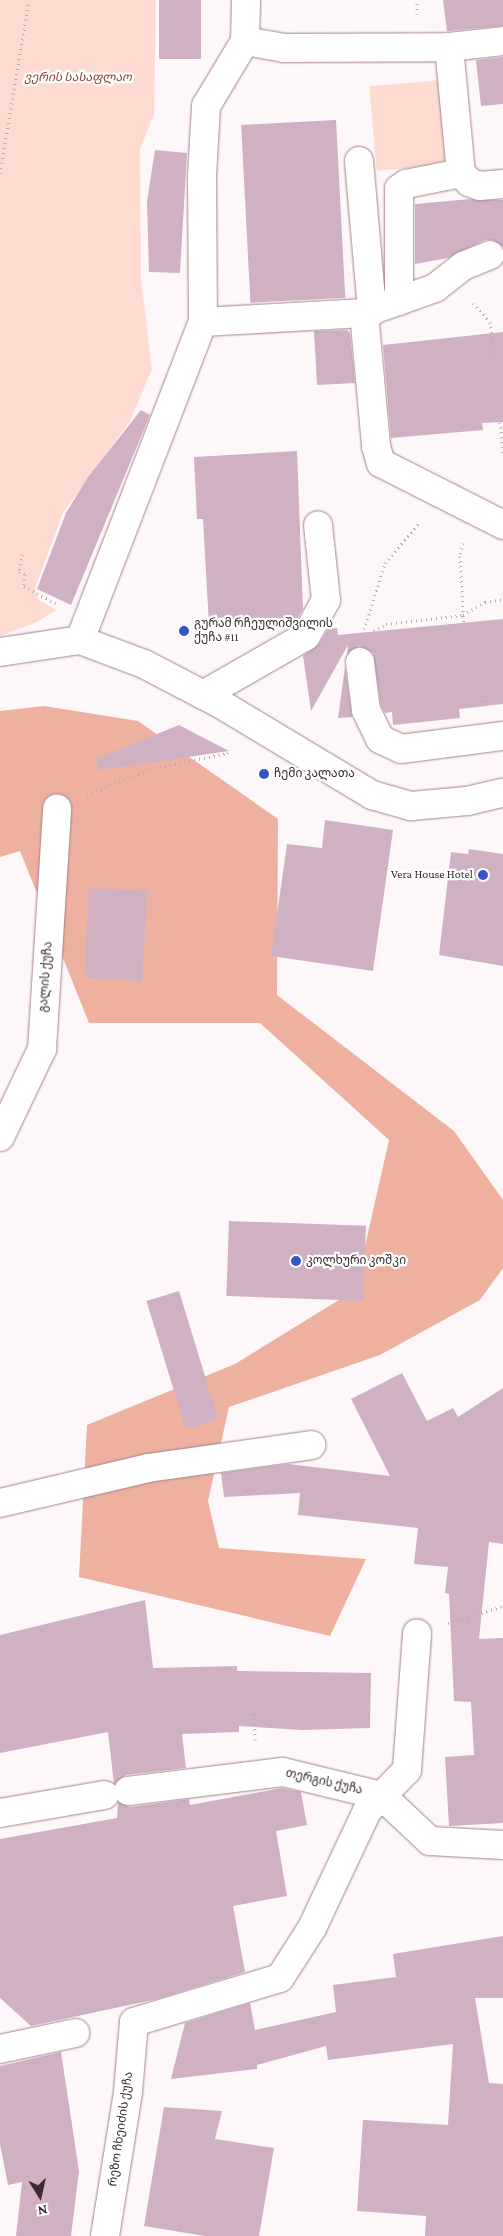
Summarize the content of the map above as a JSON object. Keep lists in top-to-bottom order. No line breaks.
{"streets":{"street":["გალის ქუჩა","თერგის ქუჩა","რეზო ჩხეიძის ქუჩა"]},"crossings":[["თერგის ქუჩა","რეზო ჩხეიძის ქუჩა"]],"parks":["ვერის სასაფლაო"],"places":["გურამ რჩეულიშვილის ქუჩა #11","ჩემი კალათა","Vera House Hotel","კოლხური კოშკი"],"north":"bottom"}
